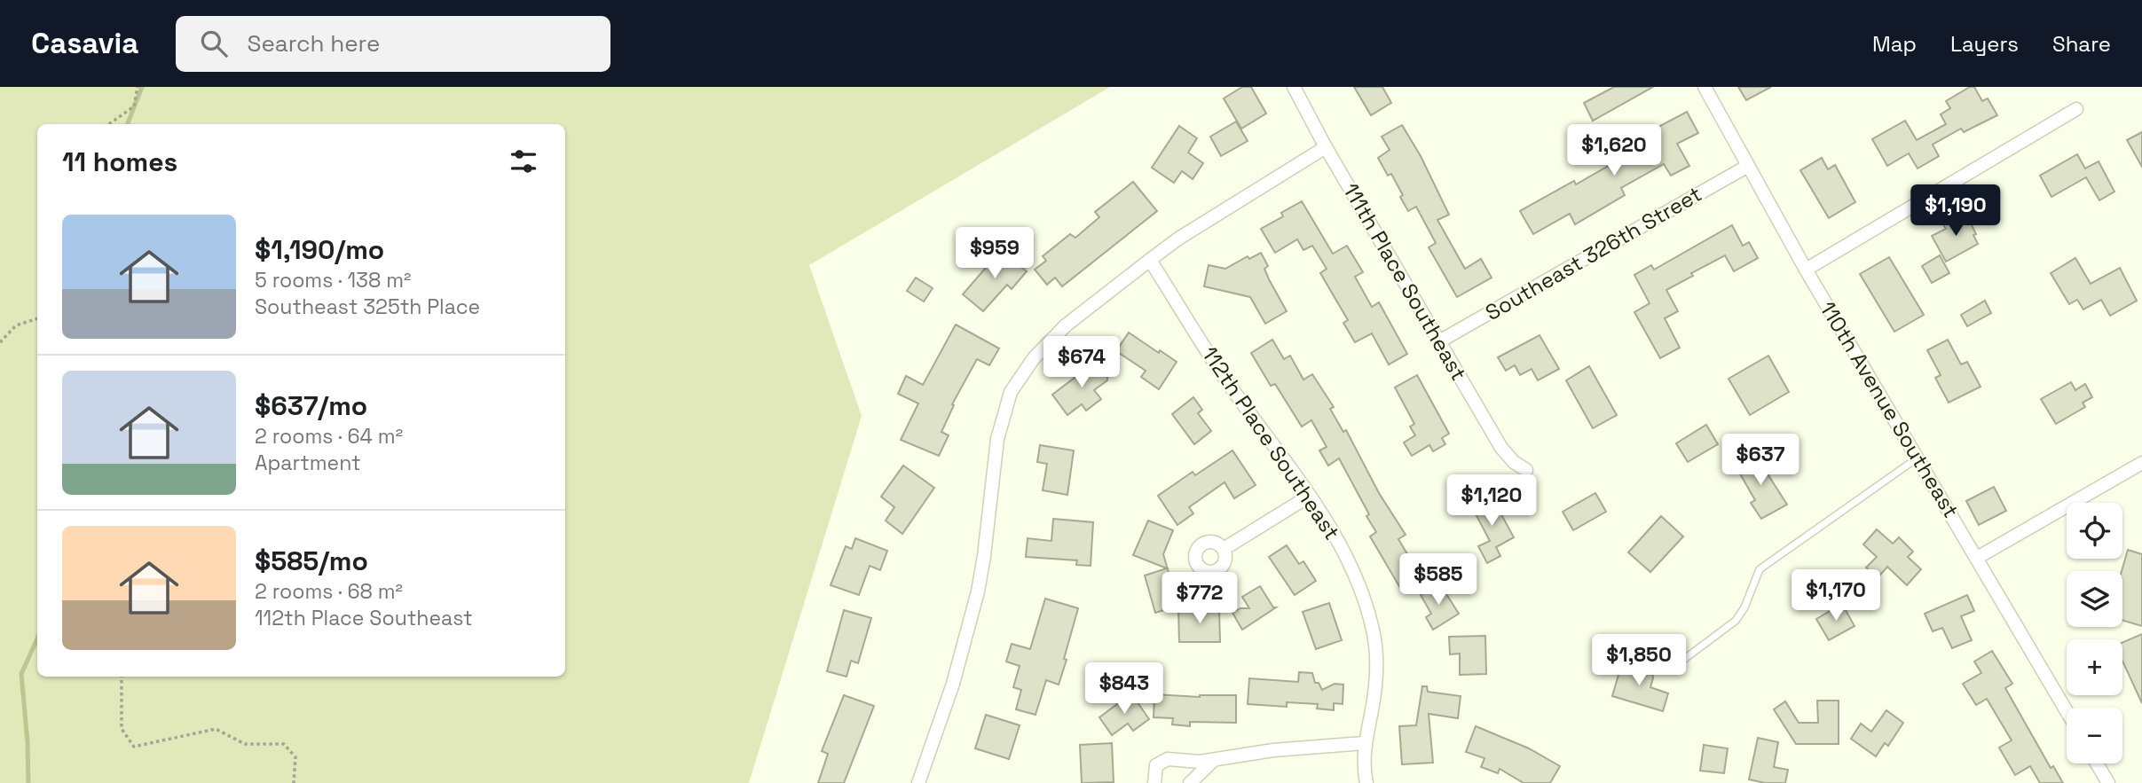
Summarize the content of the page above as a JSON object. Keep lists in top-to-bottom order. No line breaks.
{"streets":{"street":["Southeast 326th Street","111th Place Southeast","110th Avenue Southeast","112th Place Southeast"]},"crossings":[["Southeast 326th Street","111th Place Southeast"],["Southeast 326th Street","110th Avenue Southeast"]],"page":{"header":"Casavia","search":"Search here","nav":["Map","Layers","Share"],"price":["$1,620","$1,190","$959","$674","$637","$1,120","$585","$1,170","$772","$1,850","$843"],"heading":"11 homes","list":[{"name":"$1,190/mo","note":"5 rooms · 138 m² · Southeast 325th Place"},{"name":"$637/mo","note":"2 rooms · 64 m² · Apartment"},{"name":"$585/mo","note":"2 rooms · 68 m² · 112th Place Southeast"}],"map_buttons":["+","−"]}}
